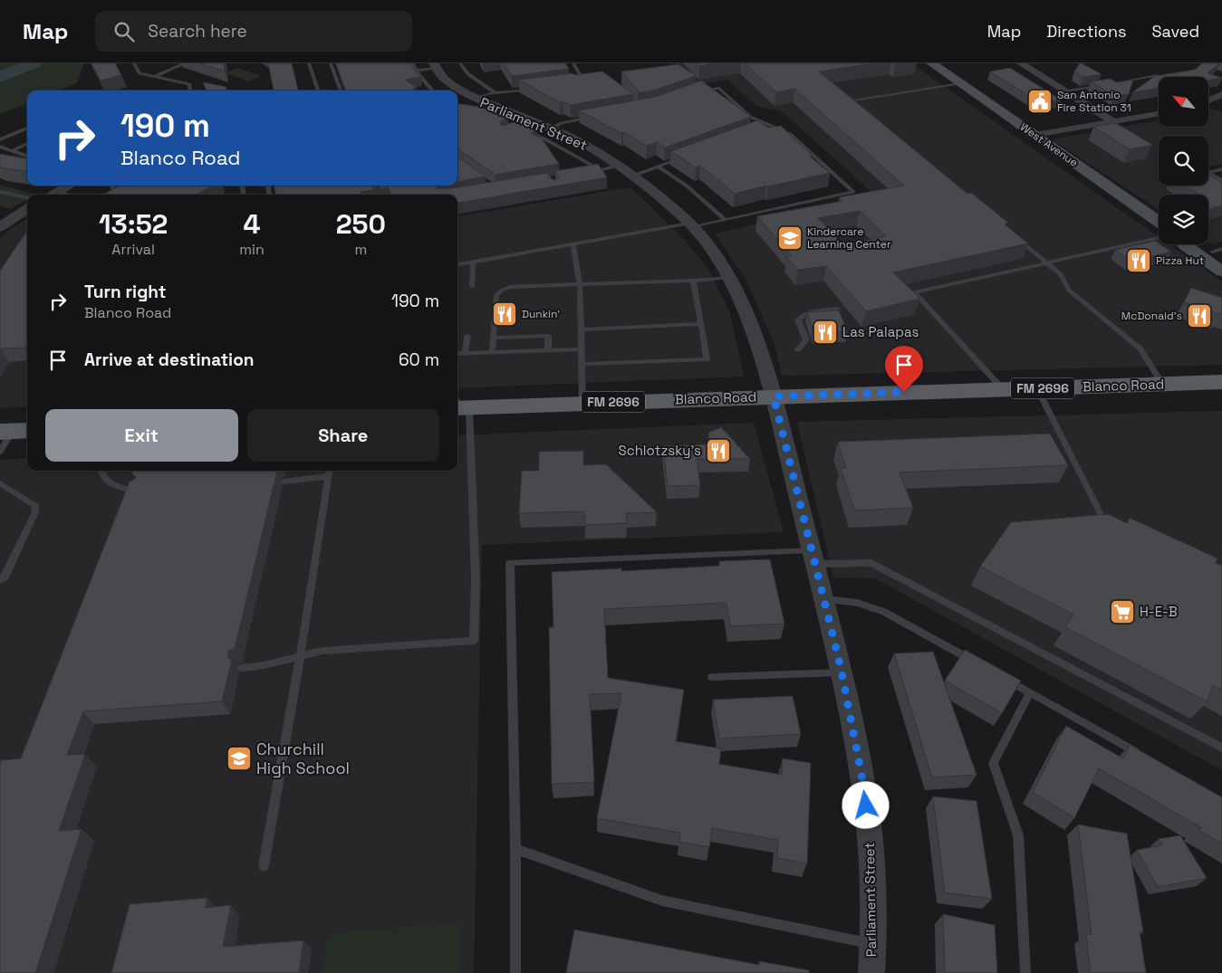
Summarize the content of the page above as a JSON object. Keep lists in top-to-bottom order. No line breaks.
{"streets":{"main road":["West Avenue","Blanco Road","FM 2696"],"street":["Parliament Street"]},"crossings":[["Parliament Street","Blanco Road"]],"places":{"public building":["San Antonio Fire Station 31"],"school or university":["Kindercare Learning Center","Churchill High School"],"restaurant":["Pizza Hut","Dunkin'","McDonald's","Las Palapas","Schlotzsky's"],"supermarket":["H-E-B"]},"north":"top left","page":{"header":"Map","search":"Search here","nav":["Map","Directions","Saved"],"turn":["190 m","Blanco Road"],"eta":["13:52","Arrival","4","min","250","m"],"list":[{"name":"Turn right","note":"Blanco Road","value":"190 m"},{"name":"Arrive at destination","value":"60 m"}],"buttons":["Exit","Share"]}}
